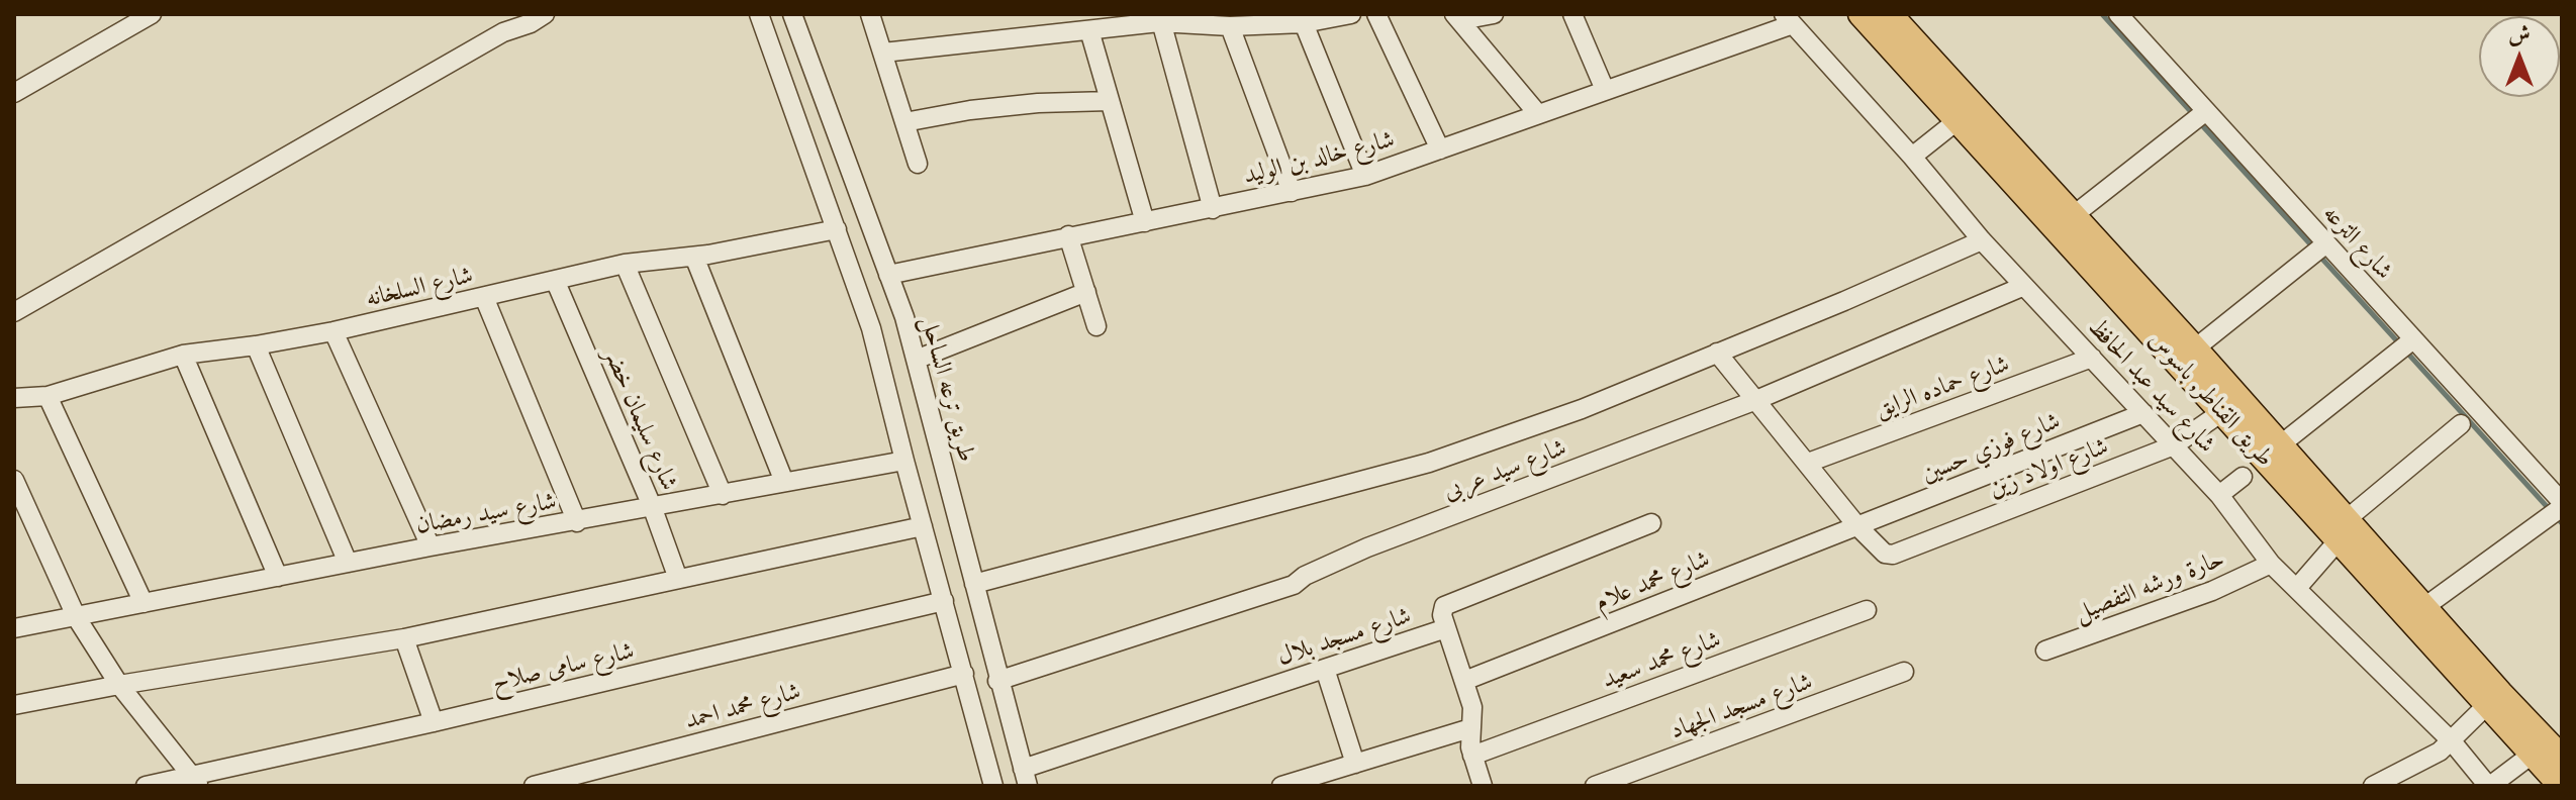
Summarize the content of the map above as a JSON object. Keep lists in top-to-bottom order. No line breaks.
{"streets":{"main road":["طريق القناطر, باسوس"],"street":["شارع خالد بن الوليد","شارع الترعه","شارع السلخانه","شارع سيد عبد الحافظ","شارع حماده الرايق","طريق ترعه الساحل","شارع سليمان خضر","شارع فوزي حسين","شارع اولاد زين","شارع سيد عربى","شارع سيد رمضان","شارع محمد علام","حارة ورشه التفصيل","شارع مسجد بلال","شارع محمد سعيد","شارع سامى صلاح","شارع محمد احمد","شارع مسجد الجهاد"]},"crossings":[["شارع خالد بن الوليد","شارع سيد عبد الحافظ"],["شارع خالد بن الوليد","طريق ترعه الساحل"],["شارع السلخانه","شارع سليمان خضر"],["شارع سيد عبد الحافظ","شارع حماده الرايق"],["شارع سيد عبد الحافظ","شارع فوزي حسين"],["شارع سيد عبد الحافظ","شارع اولاد زين"],["شارع سيد عبد الحافظ","شارع سيد عربى"],["شارع سيد عبد الحافظ","حارة ورشه التفصيل"],["طريق ترعه الساحل","شارع سيد عربى"],["طريق ترعه الساحل","شارع مسجد بلال"],["طريق القناطر, باسوس","شارع اولاد زين"],["شارع سليمان خضر","شارع سيد رمضان"],["شارع فوزي حسين","شارع اولاد زين"],["شارع فوزي حسين","شارع محمد علام"],["شارع اولاد زين","شارع محمد علام"]],"north":"top"}
